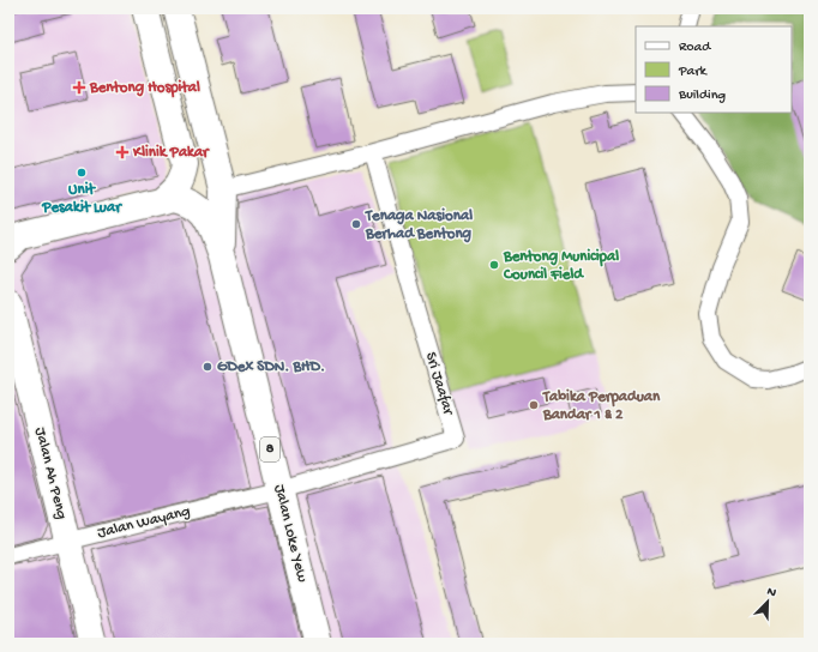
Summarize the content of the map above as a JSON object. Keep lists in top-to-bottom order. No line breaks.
{"streets":{"main road":["8","Jalan Ah Peng","Jalan Loke Yew"],"street":["Sri Jaafar","Jalan Wayang"]},"crossings":[["Sri Jaafar","Jalan Wayang"],["Sri Jaafar","Jalan Loke Yew"],["8","Jalan Loke Yew"],["Jalan Ah Peng","Jalan Wayang"],["Jalan Wayang","Jalan Loke Yew"]],"places":{"health":["Bentong Hospital","Klinik Pakar"],"other":["Unit Pesakit Luar","Tenaga Nasional Berhad Bentong","Bentong Municipal Council Field","GDex SDN. BHD.","Tabika Perpaduan Bandar 1 & 2"]},"legend":["Road","Park","Building"],"north":"top right"}
